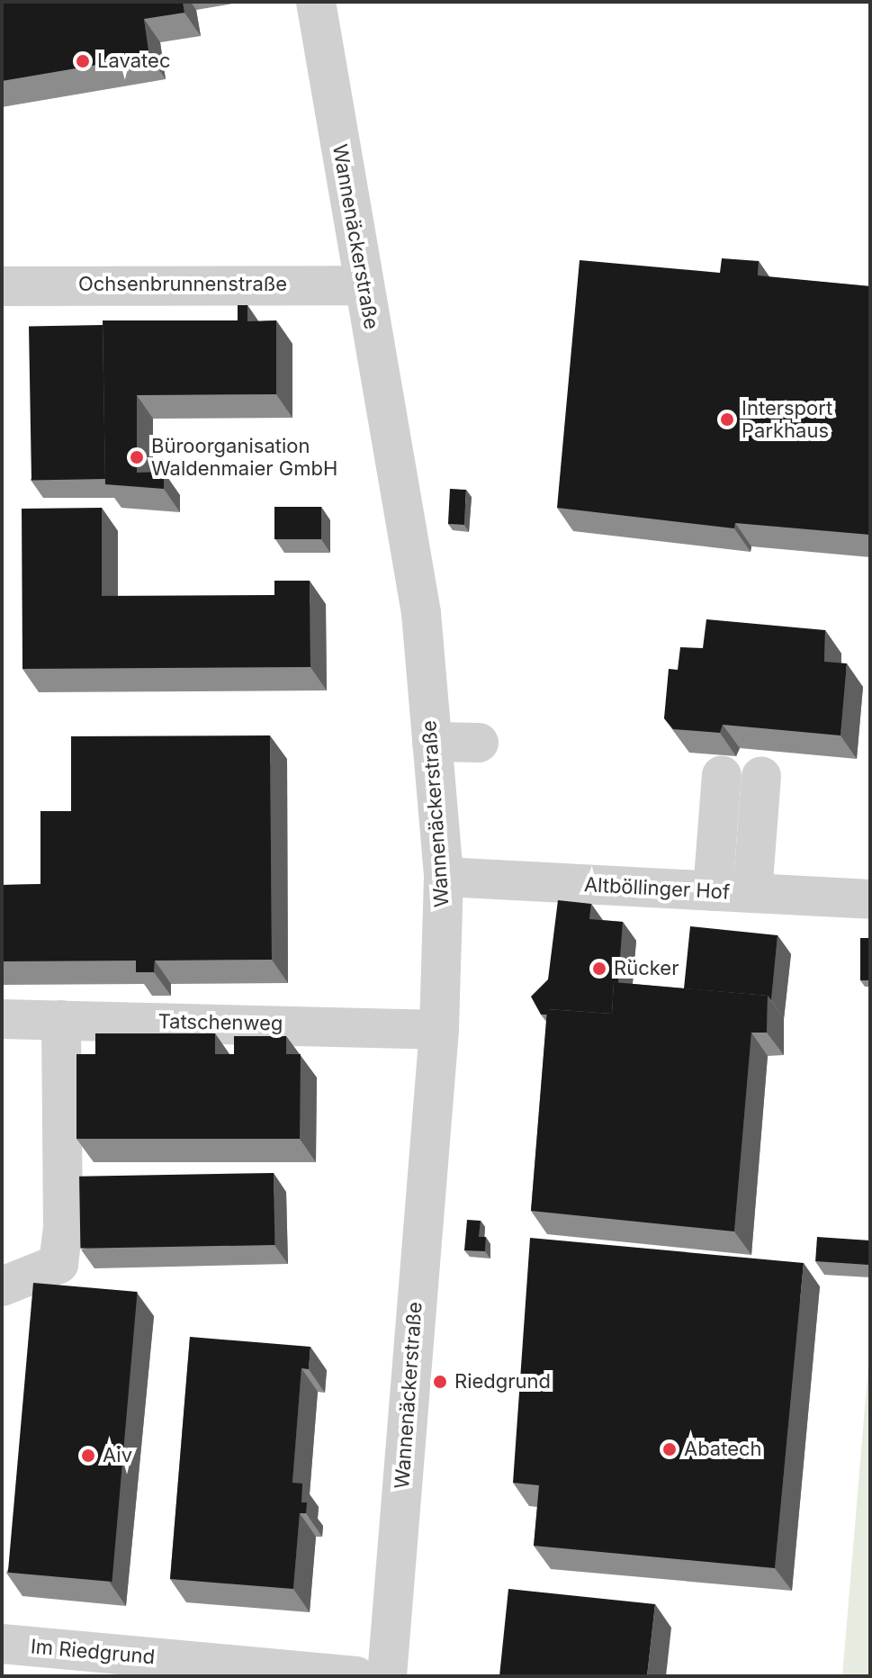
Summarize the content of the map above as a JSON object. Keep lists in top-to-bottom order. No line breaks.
{"streets":{"street":["Wannenäckerstraße","Ochsenbrunnenstraße","Altböllinger Hof","Tatschenweg","Im Riedgrund"]},"crossings":[["Wannenäckerstraße","Ochsenbrunnenstraße"],["Wannenäckerstraße","Altböllinger Hof"],["Wannenäckerstraße","Tatschenweg"]],"places":["Lavatec","Intersport Parkhaus","Büroorganisation Waldenmaier GmbH","Rücker","Riedgrund","Abatech","Aiv"]}
